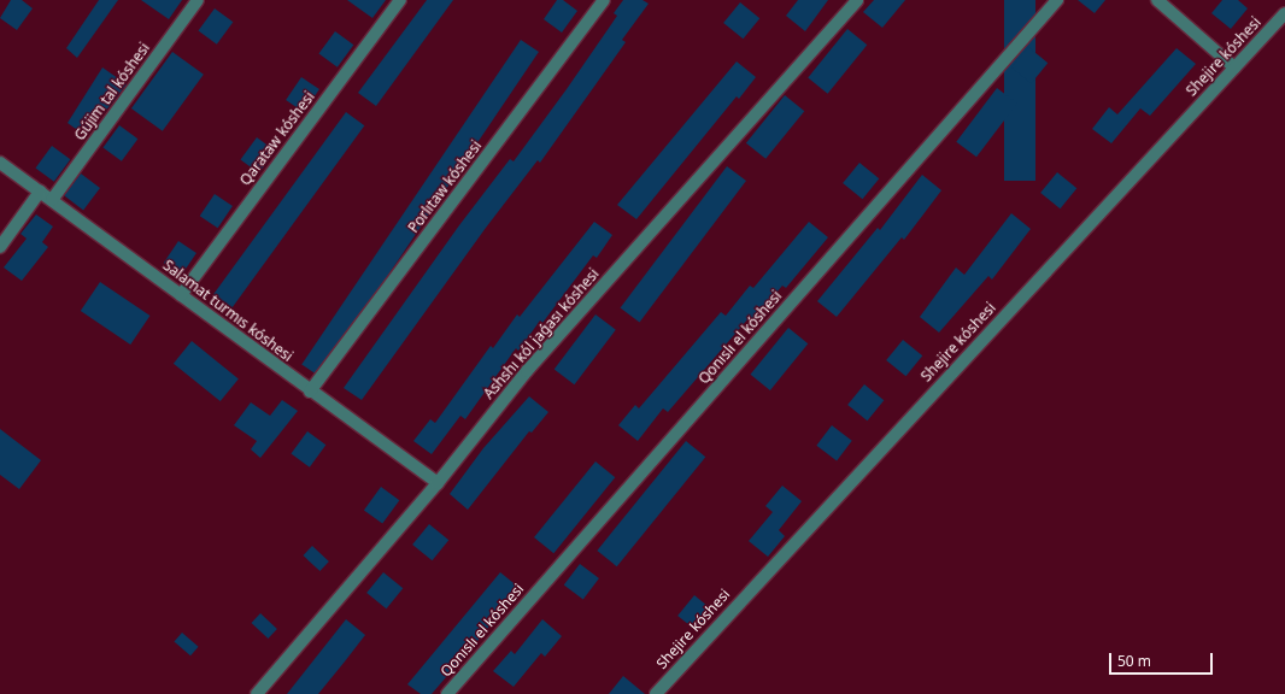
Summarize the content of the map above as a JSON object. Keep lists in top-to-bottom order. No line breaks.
{"streets":{"street":["Shejire kóshesi","Gújim tal kóshesi","Qarataw kóshesi","Porlıtaw kóshesi","Salamat turmıs kóshesi","Ashshı kól jaǵası kóshesi","Qonıslı el kóshesi"]},"crossings":[["Gújim tal kóshesi","Salamat turmıs kóshesi"],["Qarataw kóshesi","Salamat turmıs kóshesi"],["Porlıtaw kóshesi","Salamat turmıs kóshesi"],["Salamat turmıs kóshesi","Ashshı kól jaǵası kóshesi"]],"scale_bar":"50 m"}
